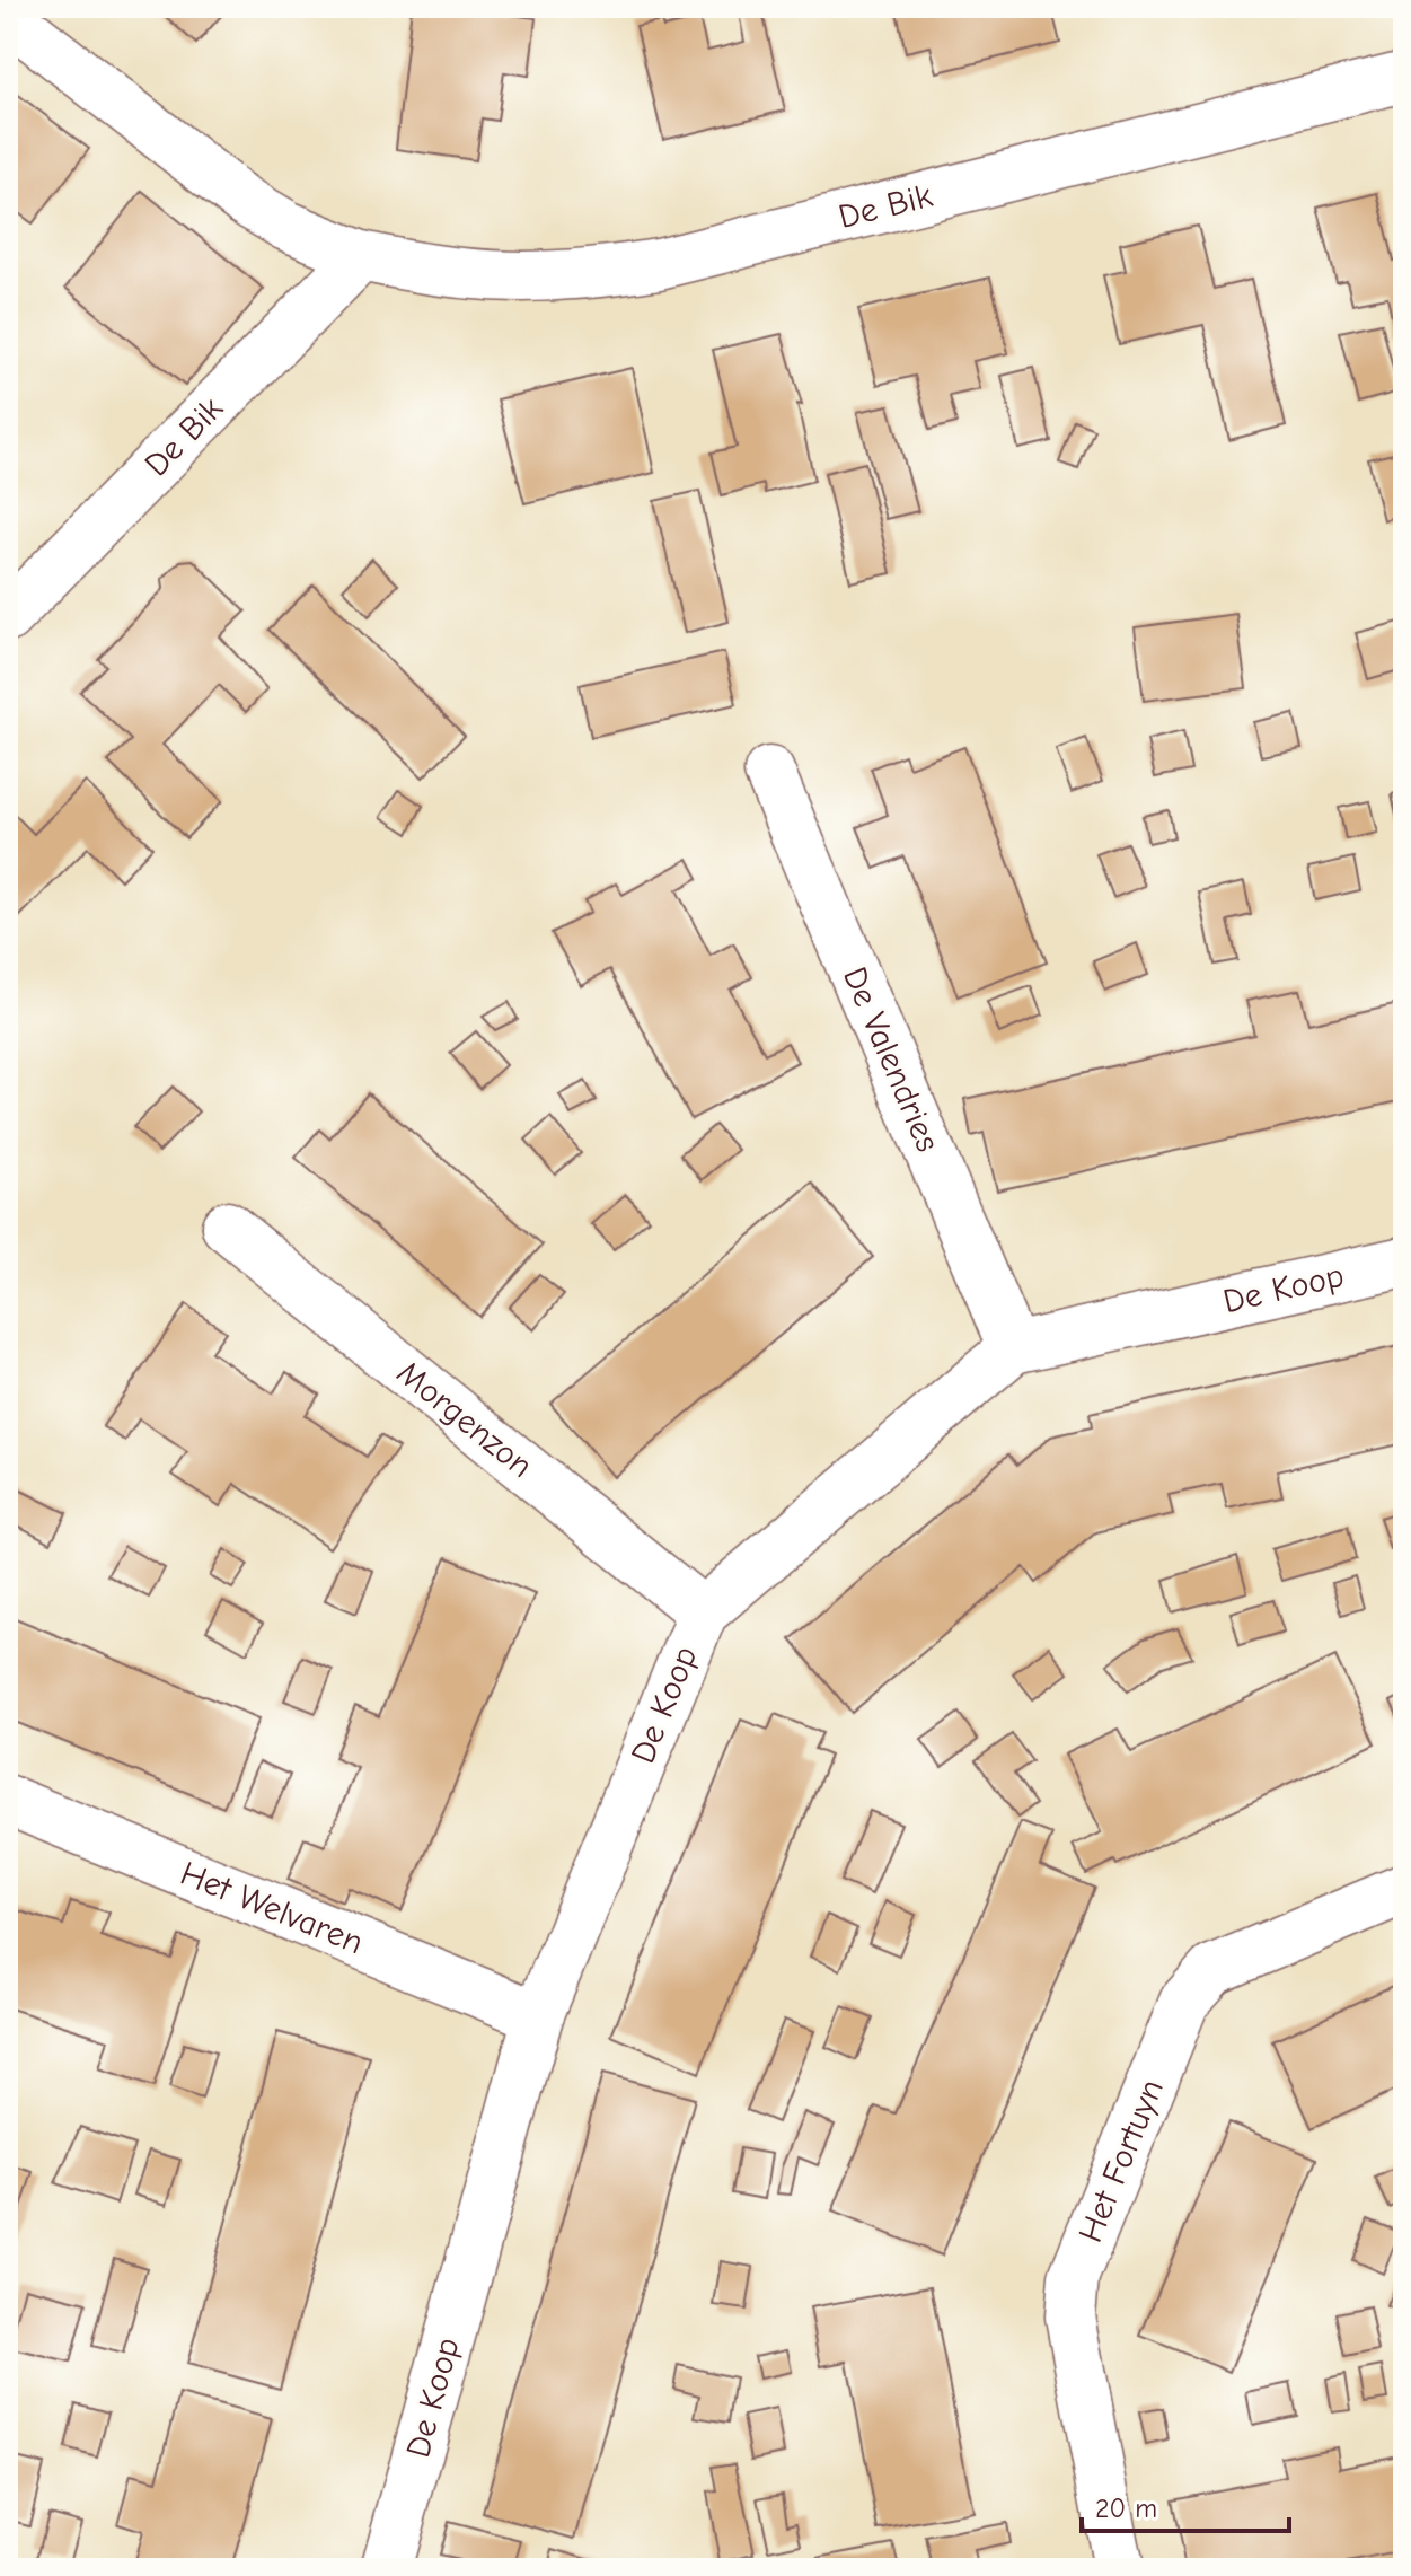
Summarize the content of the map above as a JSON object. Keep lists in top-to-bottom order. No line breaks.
{"streets":{"street":["De Bik","De Valendries","De Koop","Morgenzon","Het Welvaren","Het Fortuyn"]},"crossings":[["De Valendries","De Koop"],["De Koop","Morgenzon"],["De Koop","Het Welvaren"]],"scale_bar":"20 m"}
